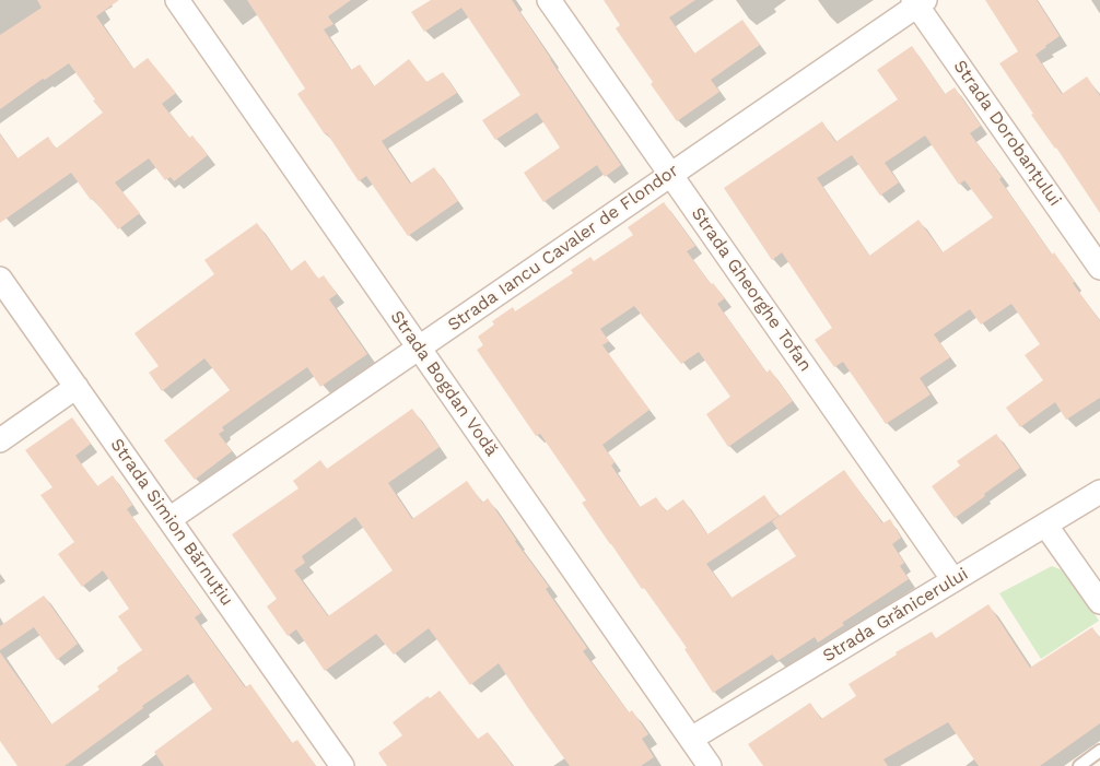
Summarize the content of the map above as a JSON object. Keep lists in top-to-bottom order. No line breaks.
{"streets":{"street":["Strada Dorobanțului","Strada Iancu Cavaler de Flondor","Strada Gheorghe Tofan","Strada Bogdan Vodă","Strada Simion Bărnuțiu","Strada Grănicerului"]},"crossings":[["Strada Dorobanțului","Strada Iancu Cavaler de Flondor"],["Strada Iancu Cavaler de Flondor","Strada Gheorghe Tofan"],["Strada Iancu Cavaler de Flondor","Strada Bogdan Vodă"],["Strada Iancu Cavaler de Flondor","Strada Simion Bărnuțiu"],["Strada Gheorghe Tofan","Strada Grănicerului"],["Strada Bogdan Vodă","Strada Grănicerului"]]}
